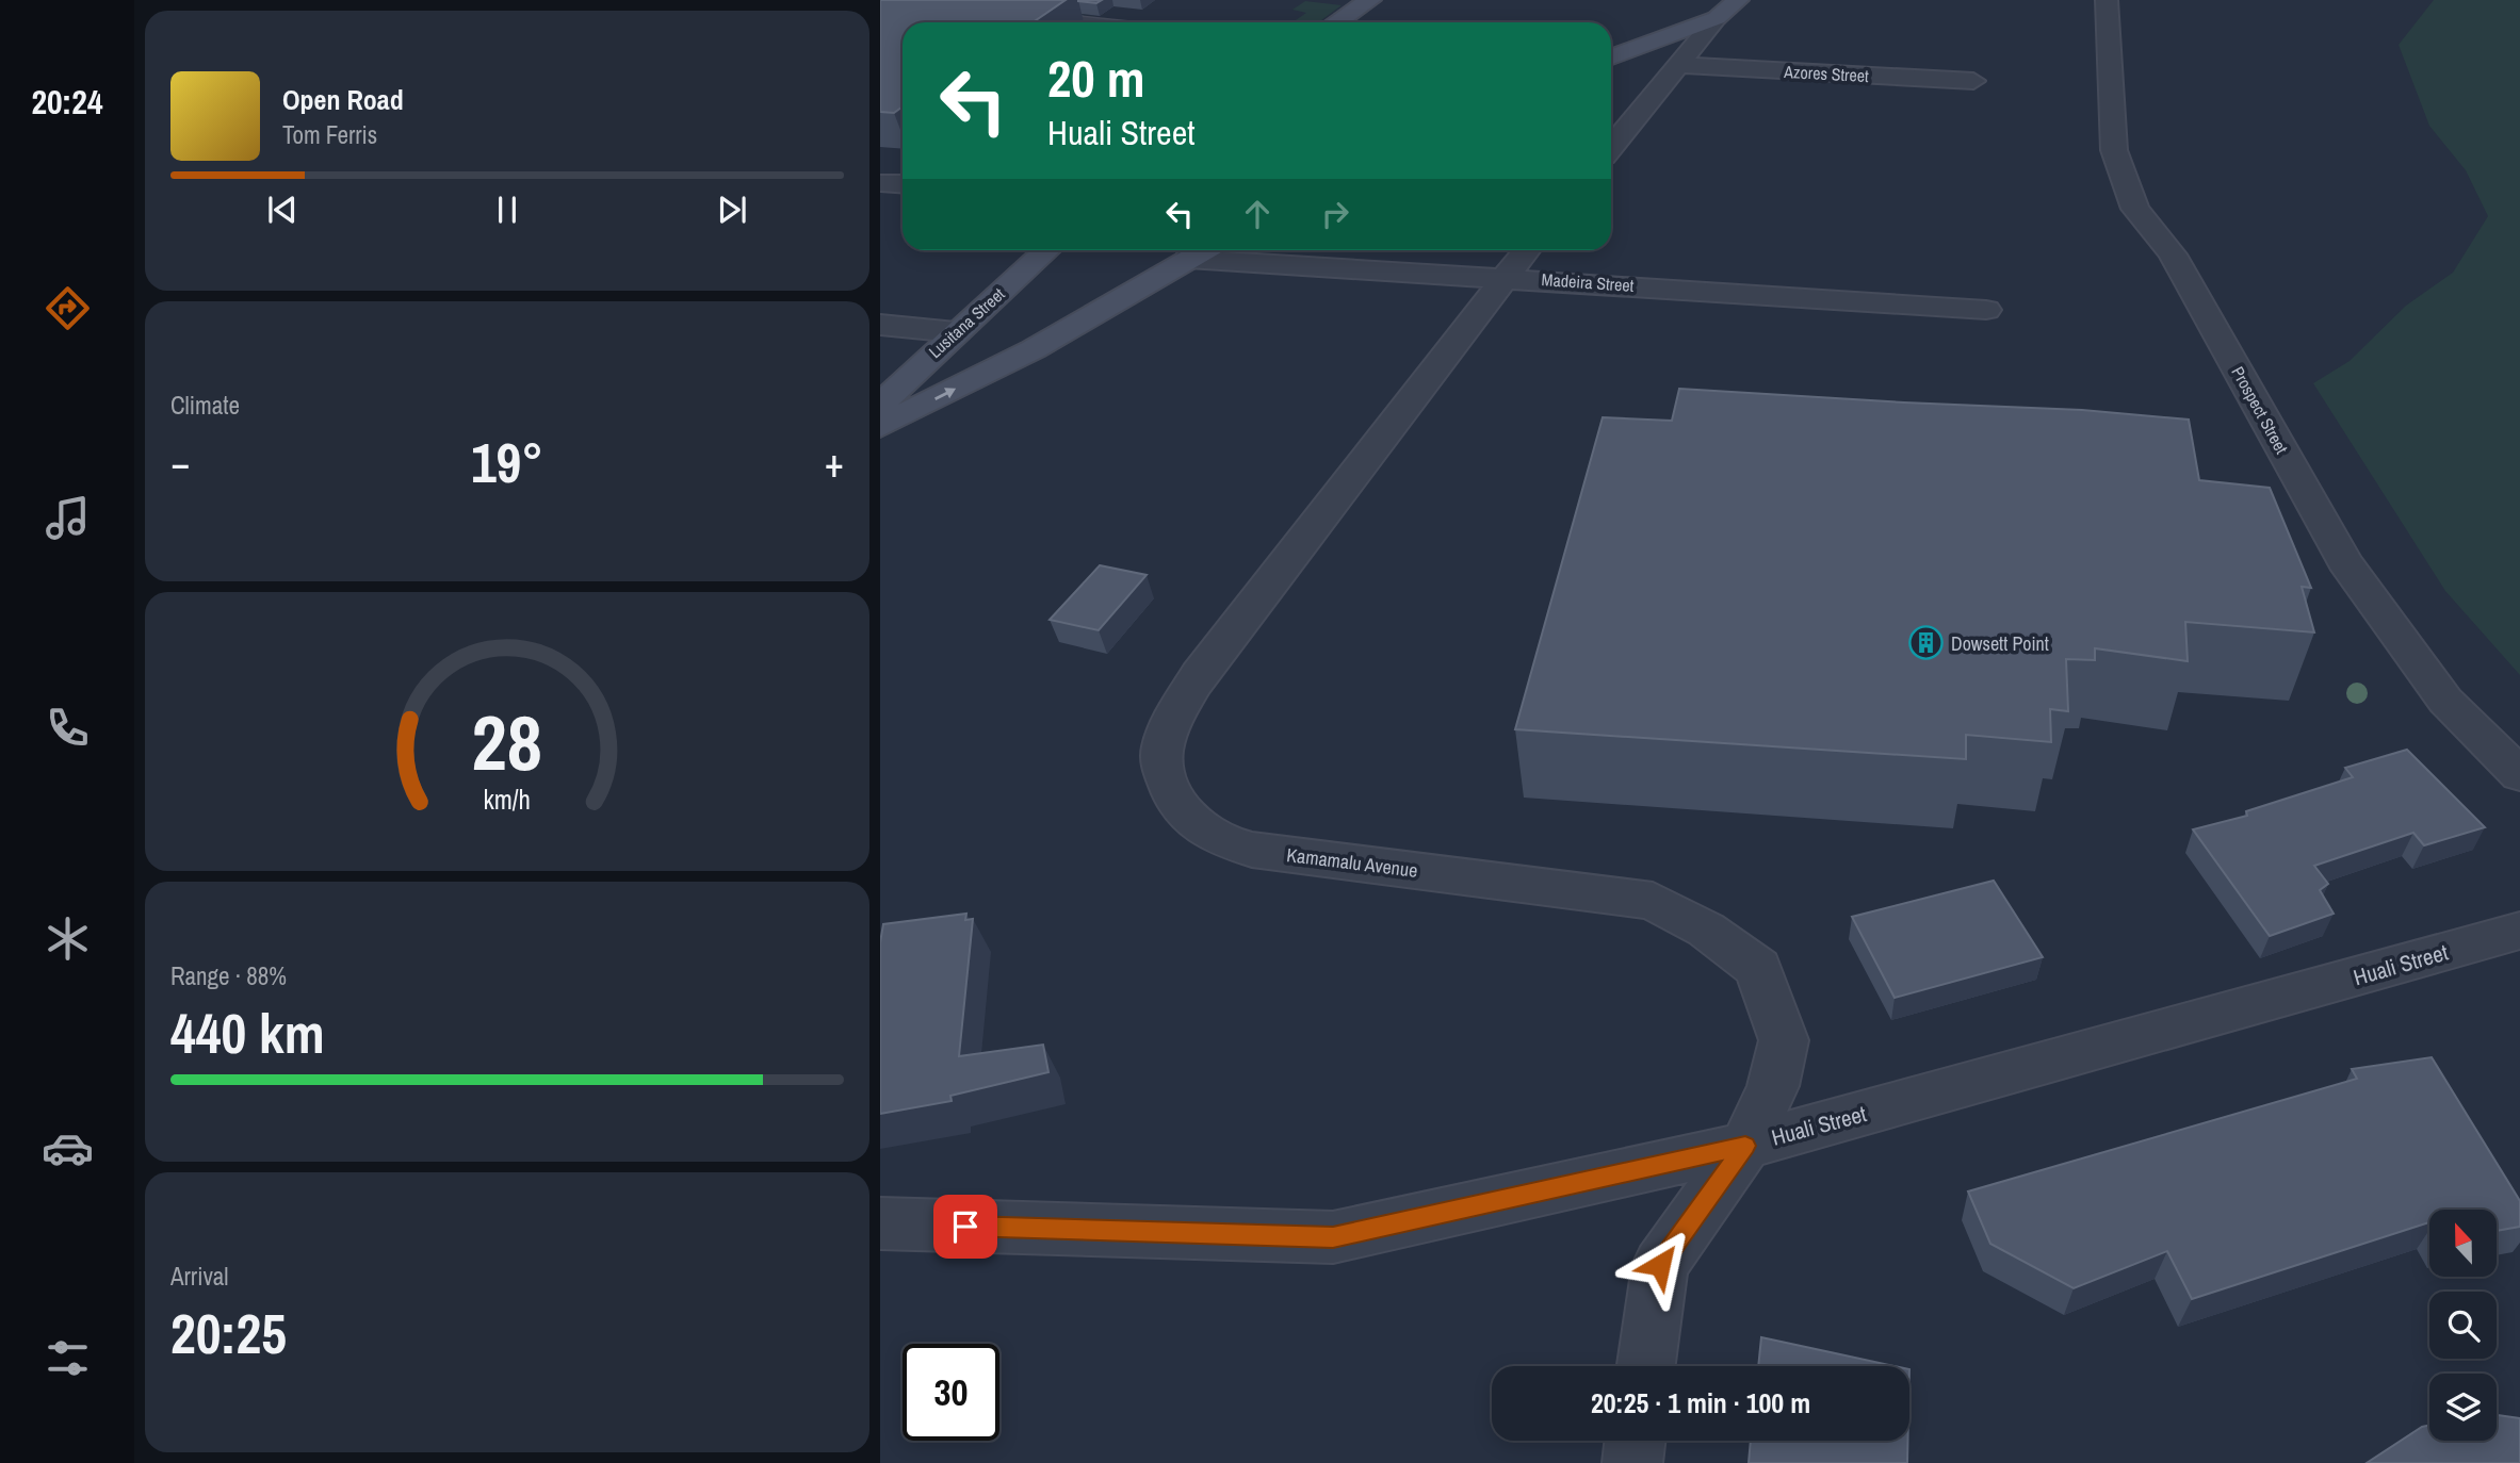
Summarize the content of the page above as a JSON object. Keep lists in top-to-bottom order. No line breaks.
{"streets":{"main road":["Lusitana Street"],"street":["Azores Street","Madeira Street","Prospect Street","Kamamalu Avenue","Huali Street"]},"crossings":[["Madeira Street","Kamamalu Avenue"],["Kamamalu Avenue","Huali Street"]],"places":{"building":["Dowsett Point"]},"north":"top","page":{"tabs":"20:24","turn":["20 m","Huali Street"],"song":["Open Road","Tom Ferris"],"tile":["Climate",["Range · 88%","440 km"],["Arrival","20:25"]],"heat":["−","19°","+"],"limit":"30","trip":"20:25 · 1 min · 100 m","gauge":["28","km/h"]}}
